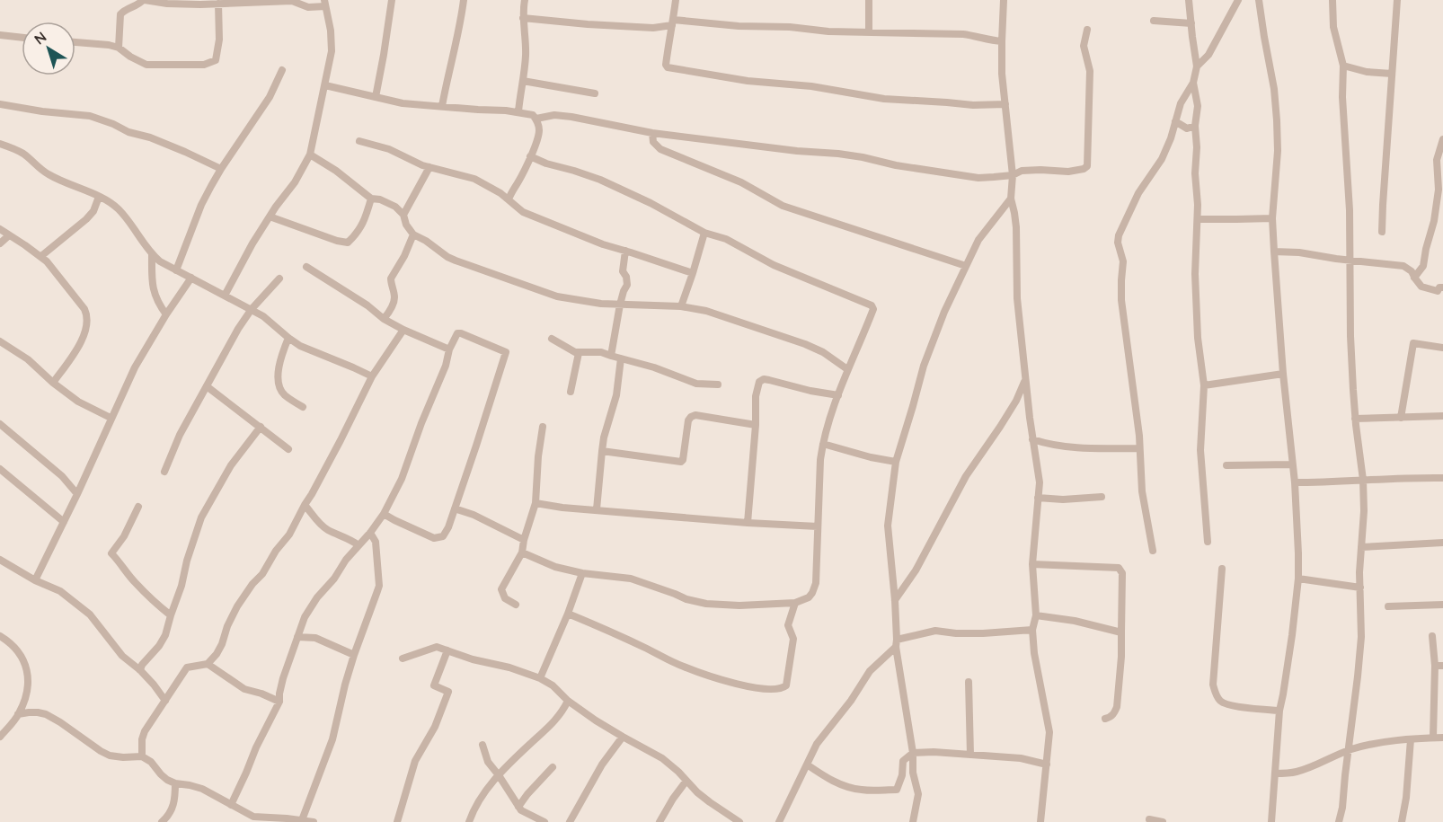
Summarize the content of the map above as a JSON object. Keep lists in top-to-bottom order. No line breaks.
{"north":"top left"}
